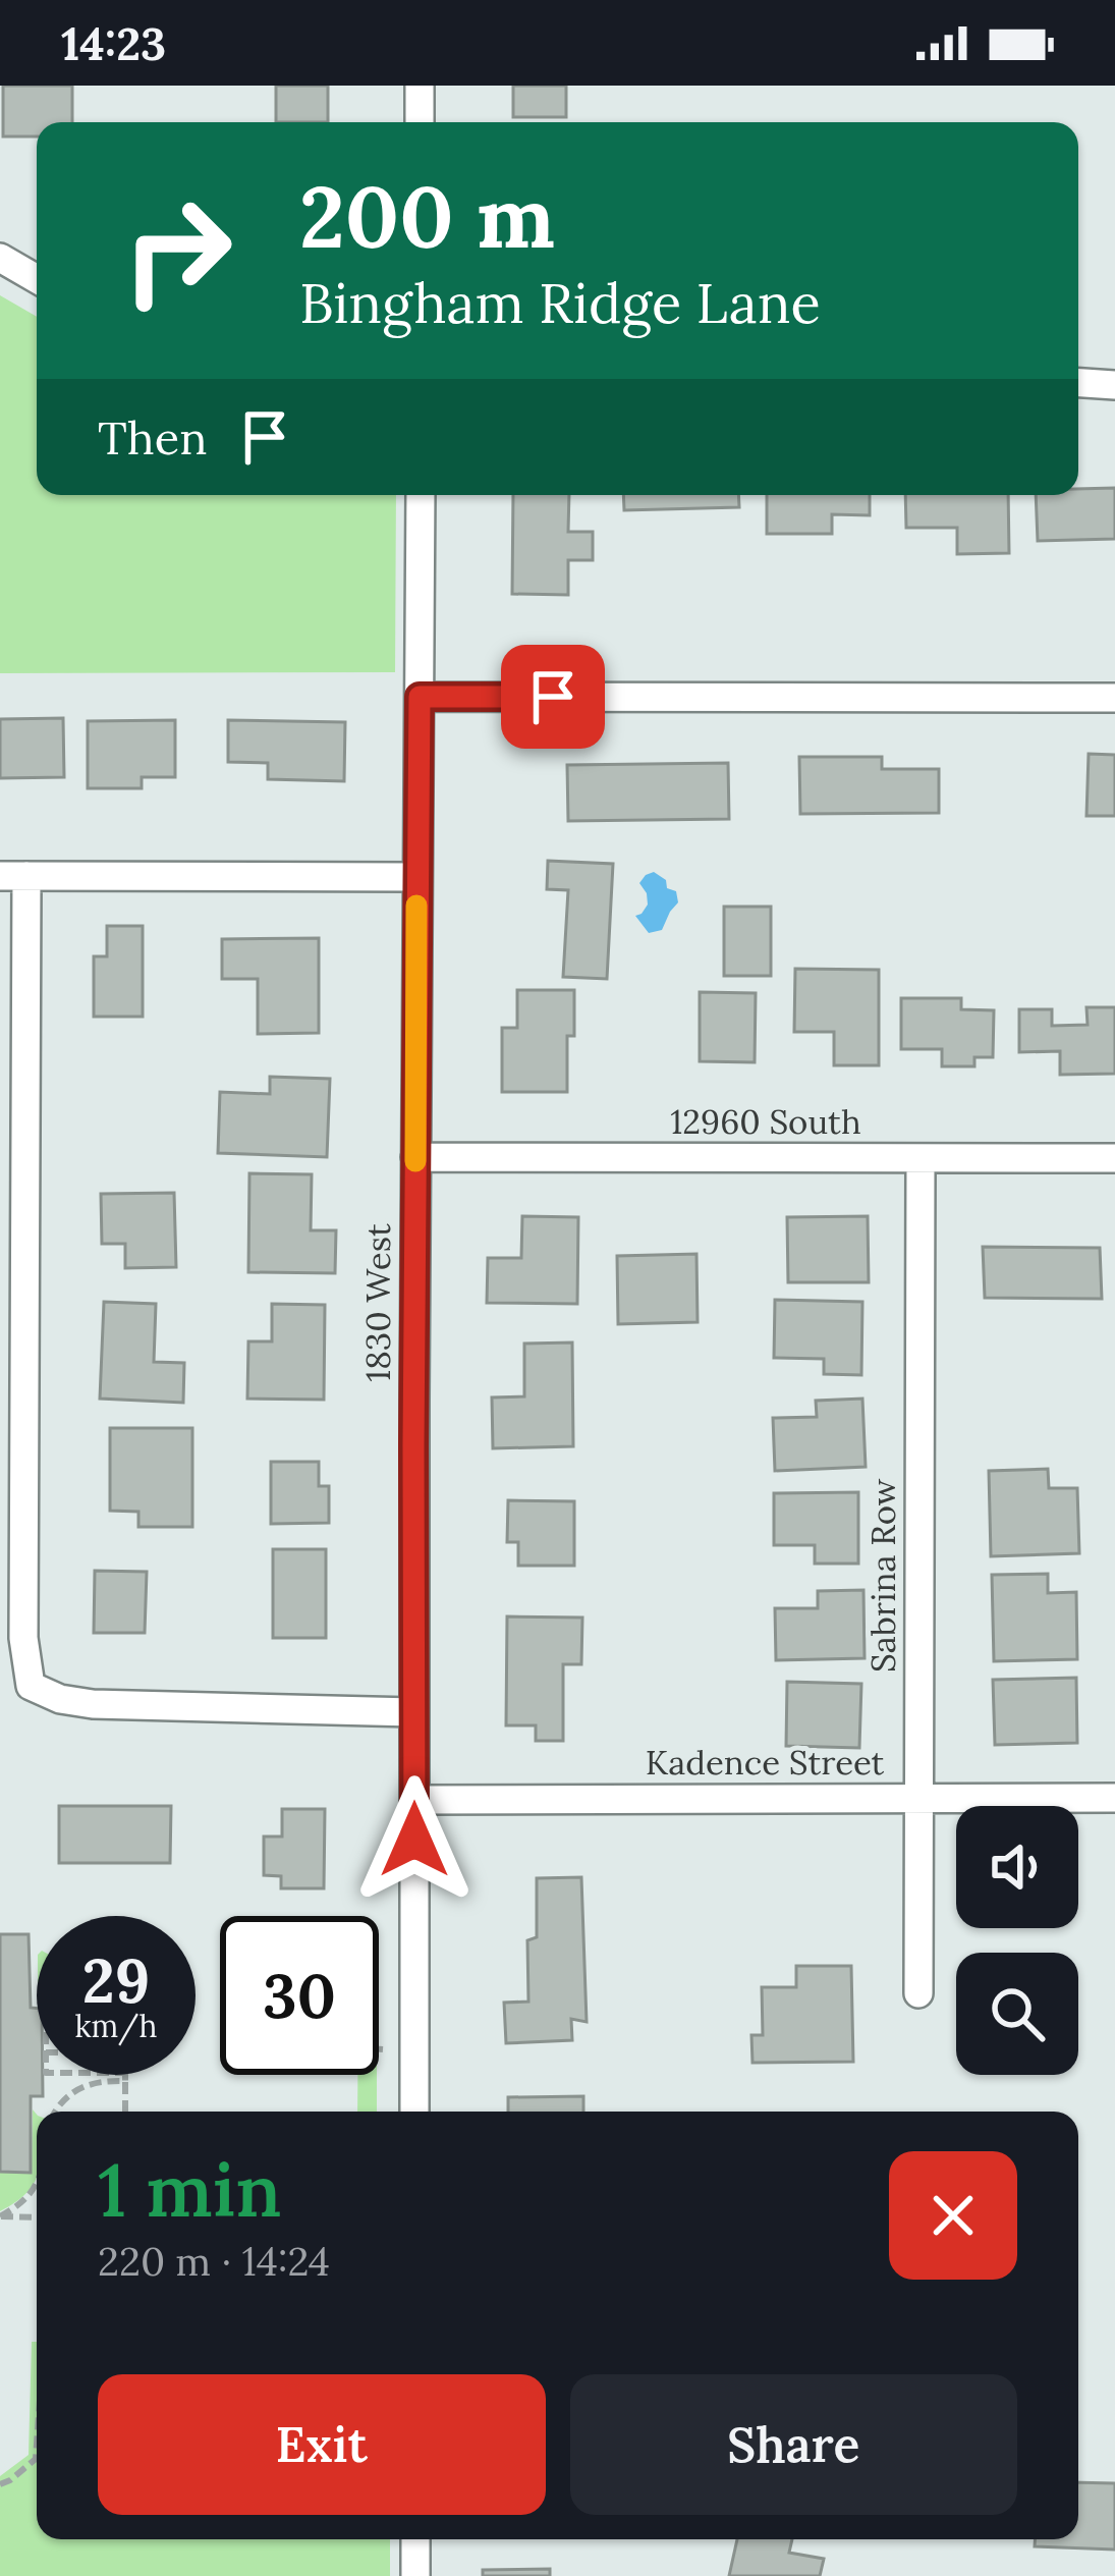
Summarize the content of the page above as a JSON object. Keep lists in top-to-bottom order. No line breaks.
{"streets":{"street":["12960 South","1830 West","Sabrina Row","Kadence Street"]},"crossings":[["12960 South","1830 West"],["12960 South","Sabrina Row"],["1830 West","Kadence Street"],["Sabrina Row","Kadence Street"]],"page":{"status":"14:23","turn":["200 m","Bingham Ridge Lane"],"then":"Then","speed":"29 km/h","limit":"30","heading":["1 min","220 m · 14:24"],"buttons":["Exit","Share"]}}
